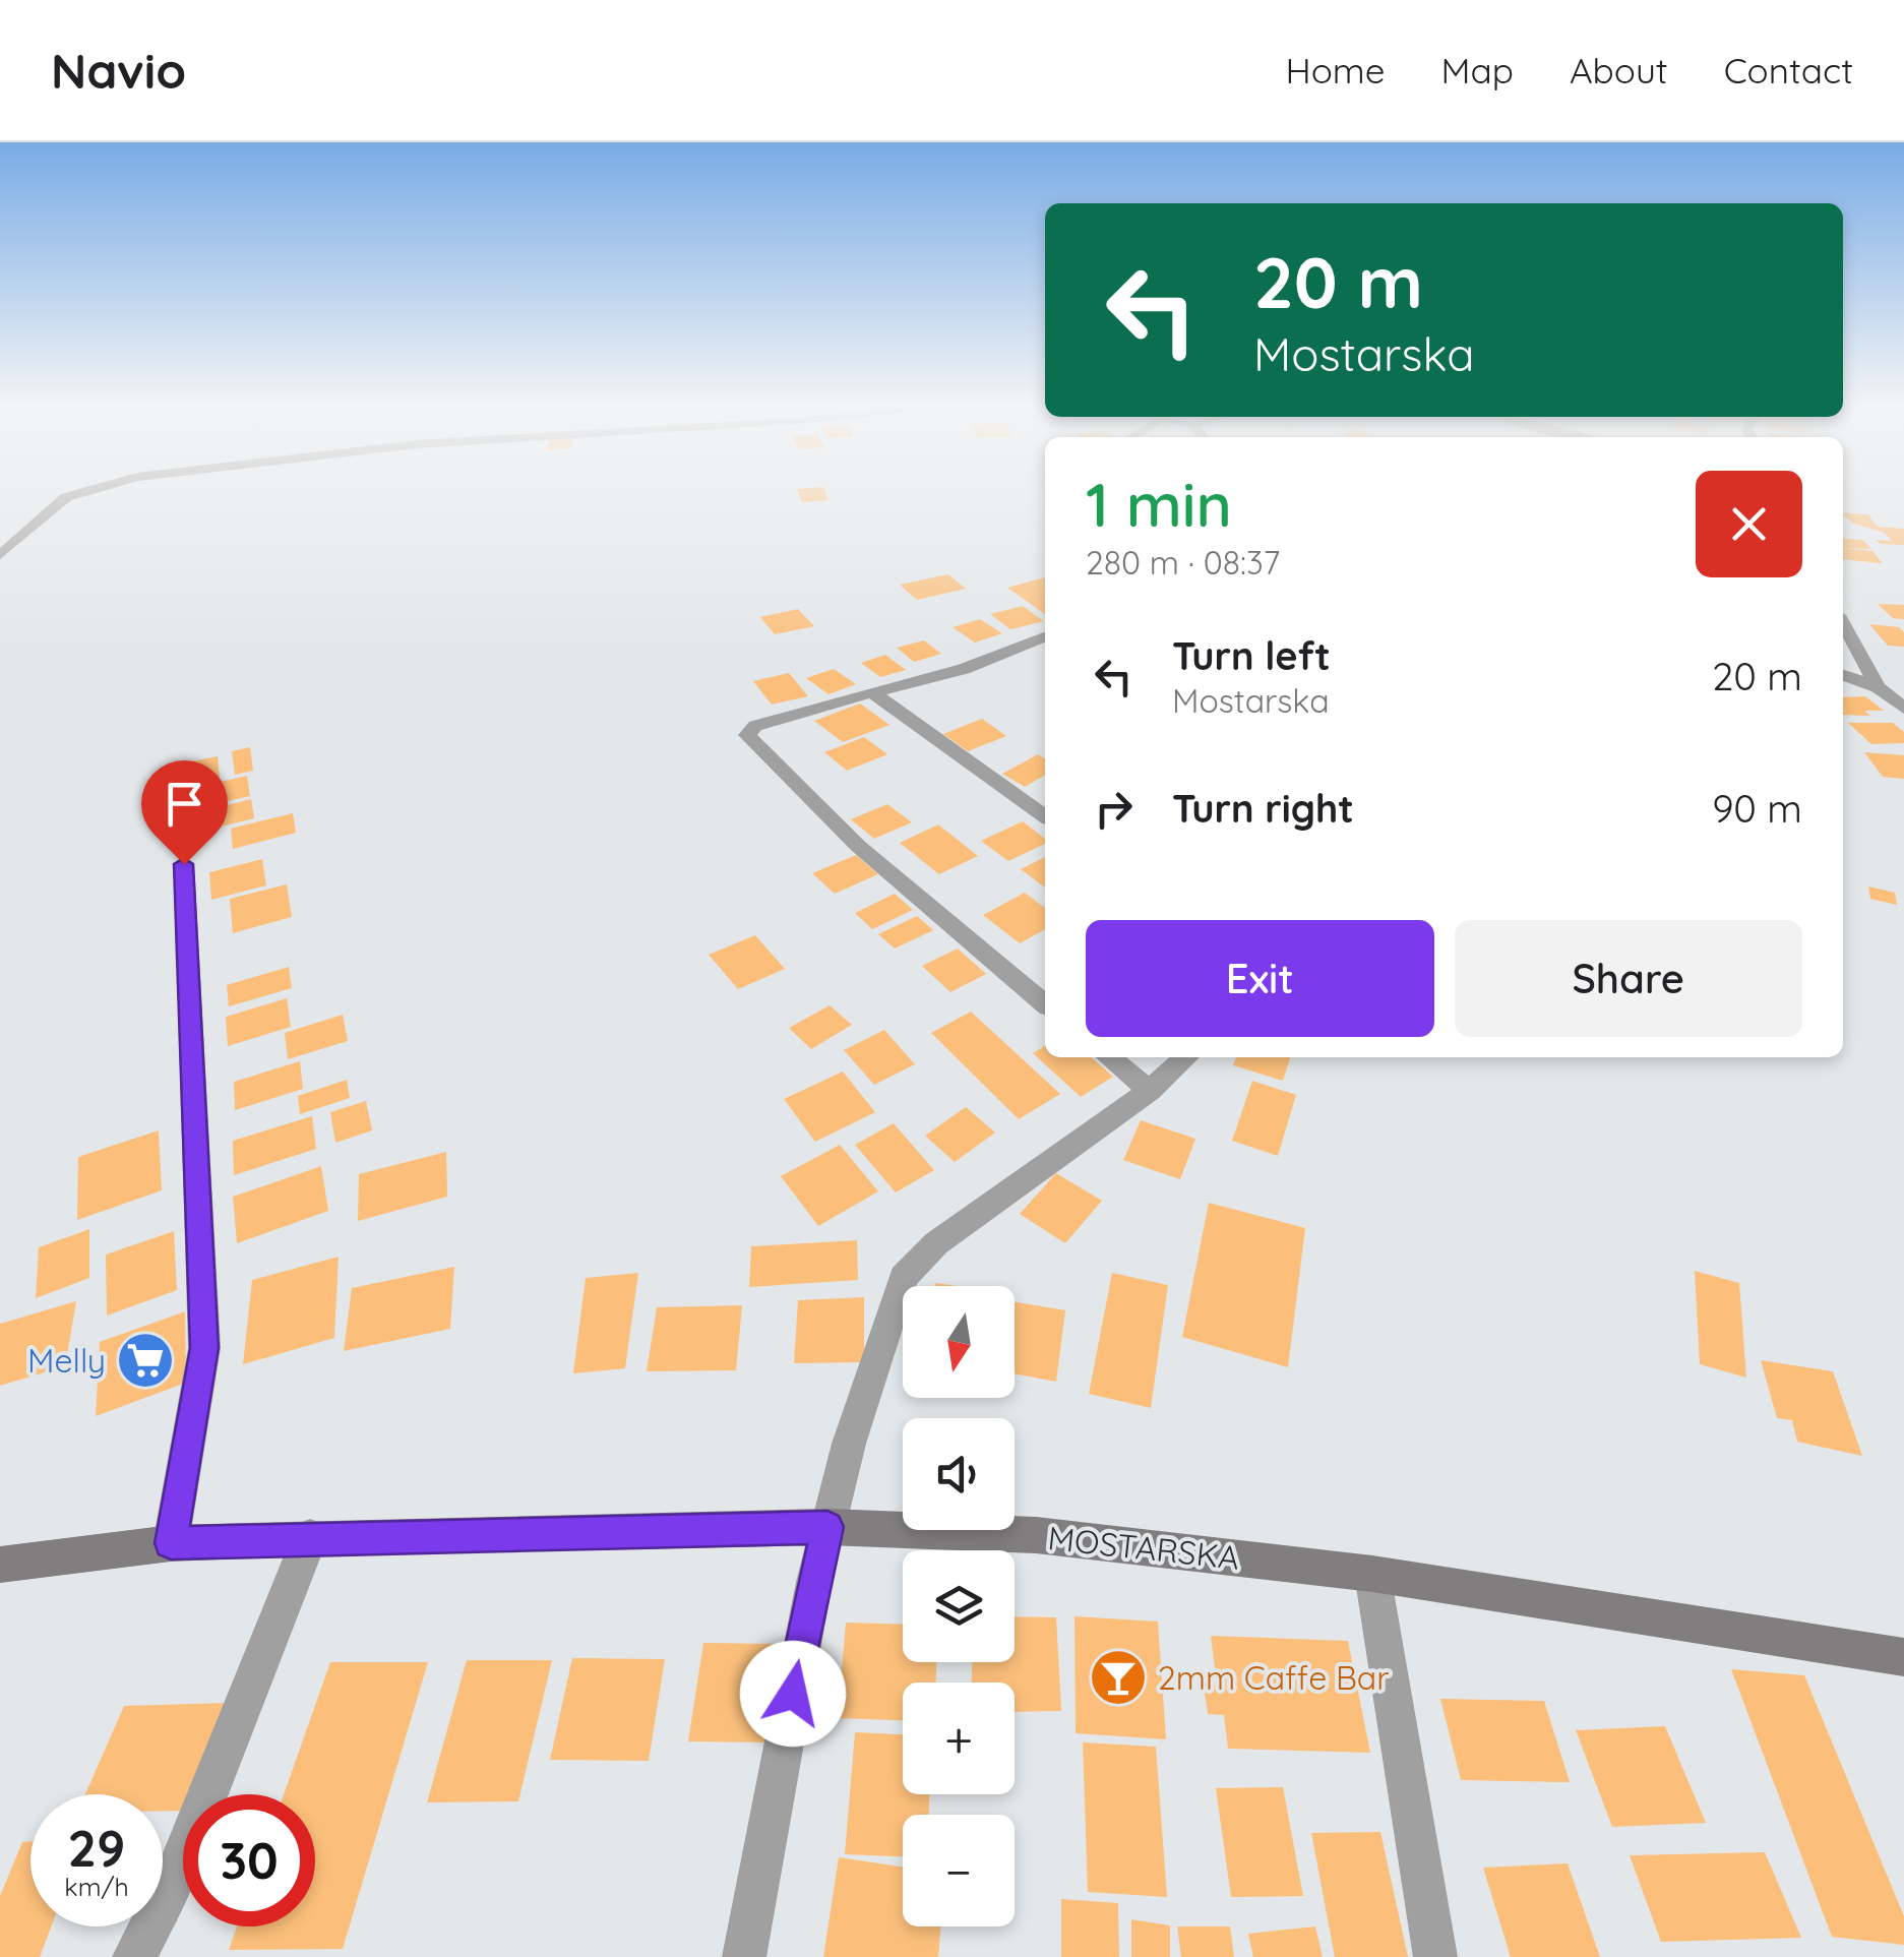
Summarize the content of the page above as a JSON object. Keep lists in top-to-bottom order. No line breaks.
{"streets":{"main road":["MOSTARSKA"]},"places":{"supermarket":["Melly"],"bar":["2mm Caffe Bar"]},"north":"bottom","page":{"header":"Navio","nav":["Home","Map","About","Contact"],"turn":["20 m","Mostarska"],"heading":["1 min","280 m · 08:37"],"list":[{"name":"Turn left","note":"Mostarska","value":"20 m"},{"name":"Turn right","value":"90 m"}],"buttons":["Exit","Share"],"map_buttons":["+","−"],"speed":"29 km/h","limit":"30"}}
